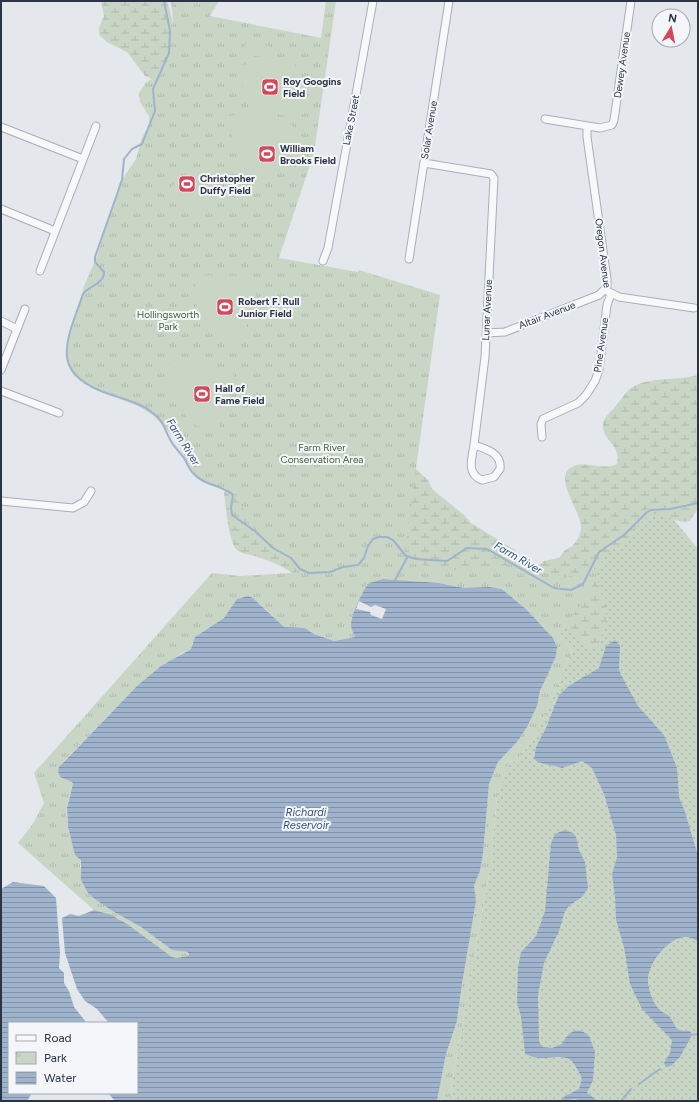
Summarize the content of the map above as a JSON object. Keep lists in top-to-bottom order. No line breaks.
{"streets":{"street":["Dewey Avenue","Lake Street","Solar Avenue","Oregon Avenue","Lunar Avenue","Altair Avenue","Pine Avenue"]},"crossings":[["Dewey Avenue","Oregon Avenue"],["Solar Avenue","Lunar Avenue"],["Oregon Avenue","Altair Avenue"],["Oregon Avenue","Pine Avenue"],["Lunar Avenue","Altair Avenue"],["Altair Avenue","Pine Avenue"]],"water":["Farm River","Richardi Reservoir"],"parks":["Hollingsworth Park","Farm River Conservation Area"],"places":{"sports":["Roy Googins Field","William Brooks Field","Christopher Duffy Field","Robert F. Rull Junior Field","Hall of Fame Field"]},"legend":["Road","Park","Water"],"north":"top"}
